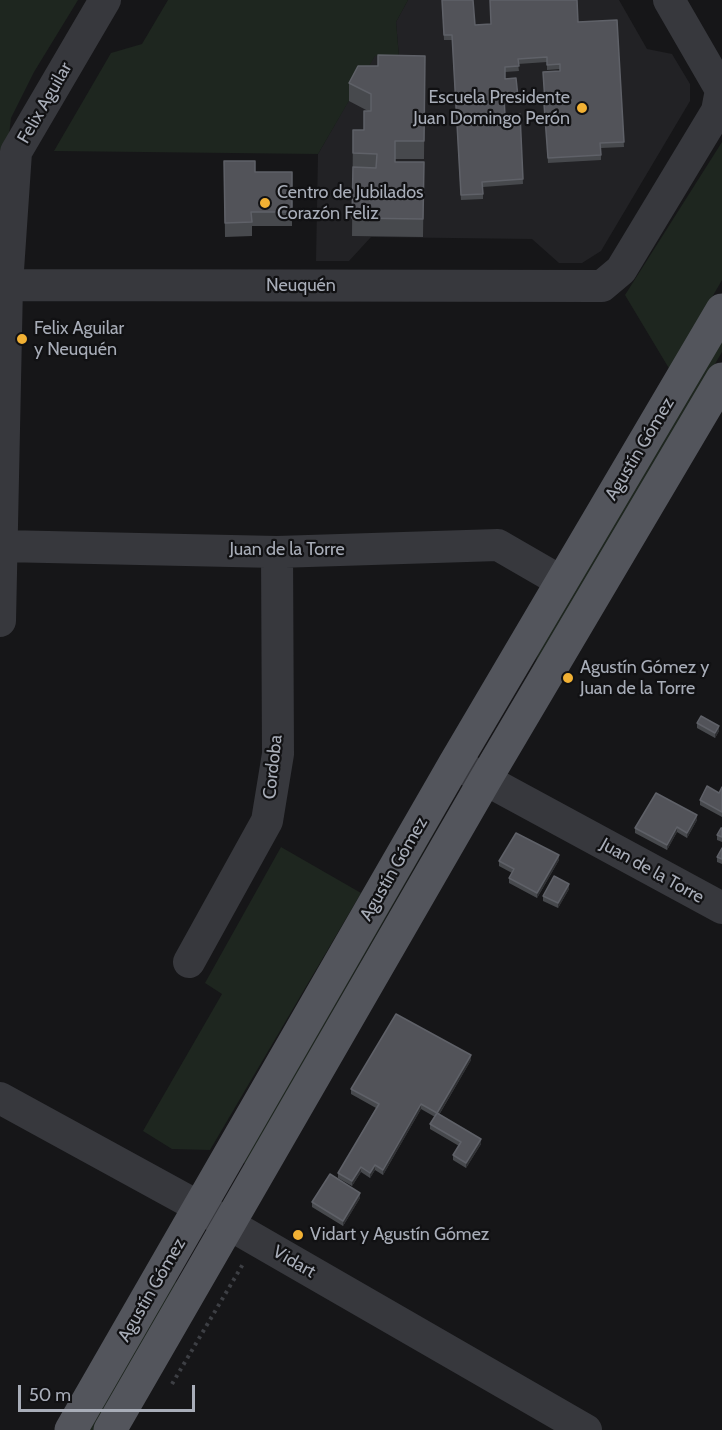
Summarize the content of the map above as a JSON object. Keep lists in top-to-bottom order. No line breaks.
{"streets":{"main road":["Agustín Gómez"],"street":["Felix Aguilar","Neuquén","Juan de la Torre","Cordoba","Vidart"]},"crossings":[["Felix Aguilar","Neuquén"],["Felix Aguilar","Juan de la Torre"],["Agustín Gómez","Juan de la Torre"],["Agustín Gómez","Vidart"],["Juan de la Torre","Cordoba"]],"places":["Escuela Presidente Juan Domingo Perón","Centro de Jubilados Corazón Feliz","Felix Aguilar y Neuquén","Agustín Gómez y Juan de la Torre","Vidart y Agustín Gómez"],"scale_bar":"50 m"}
